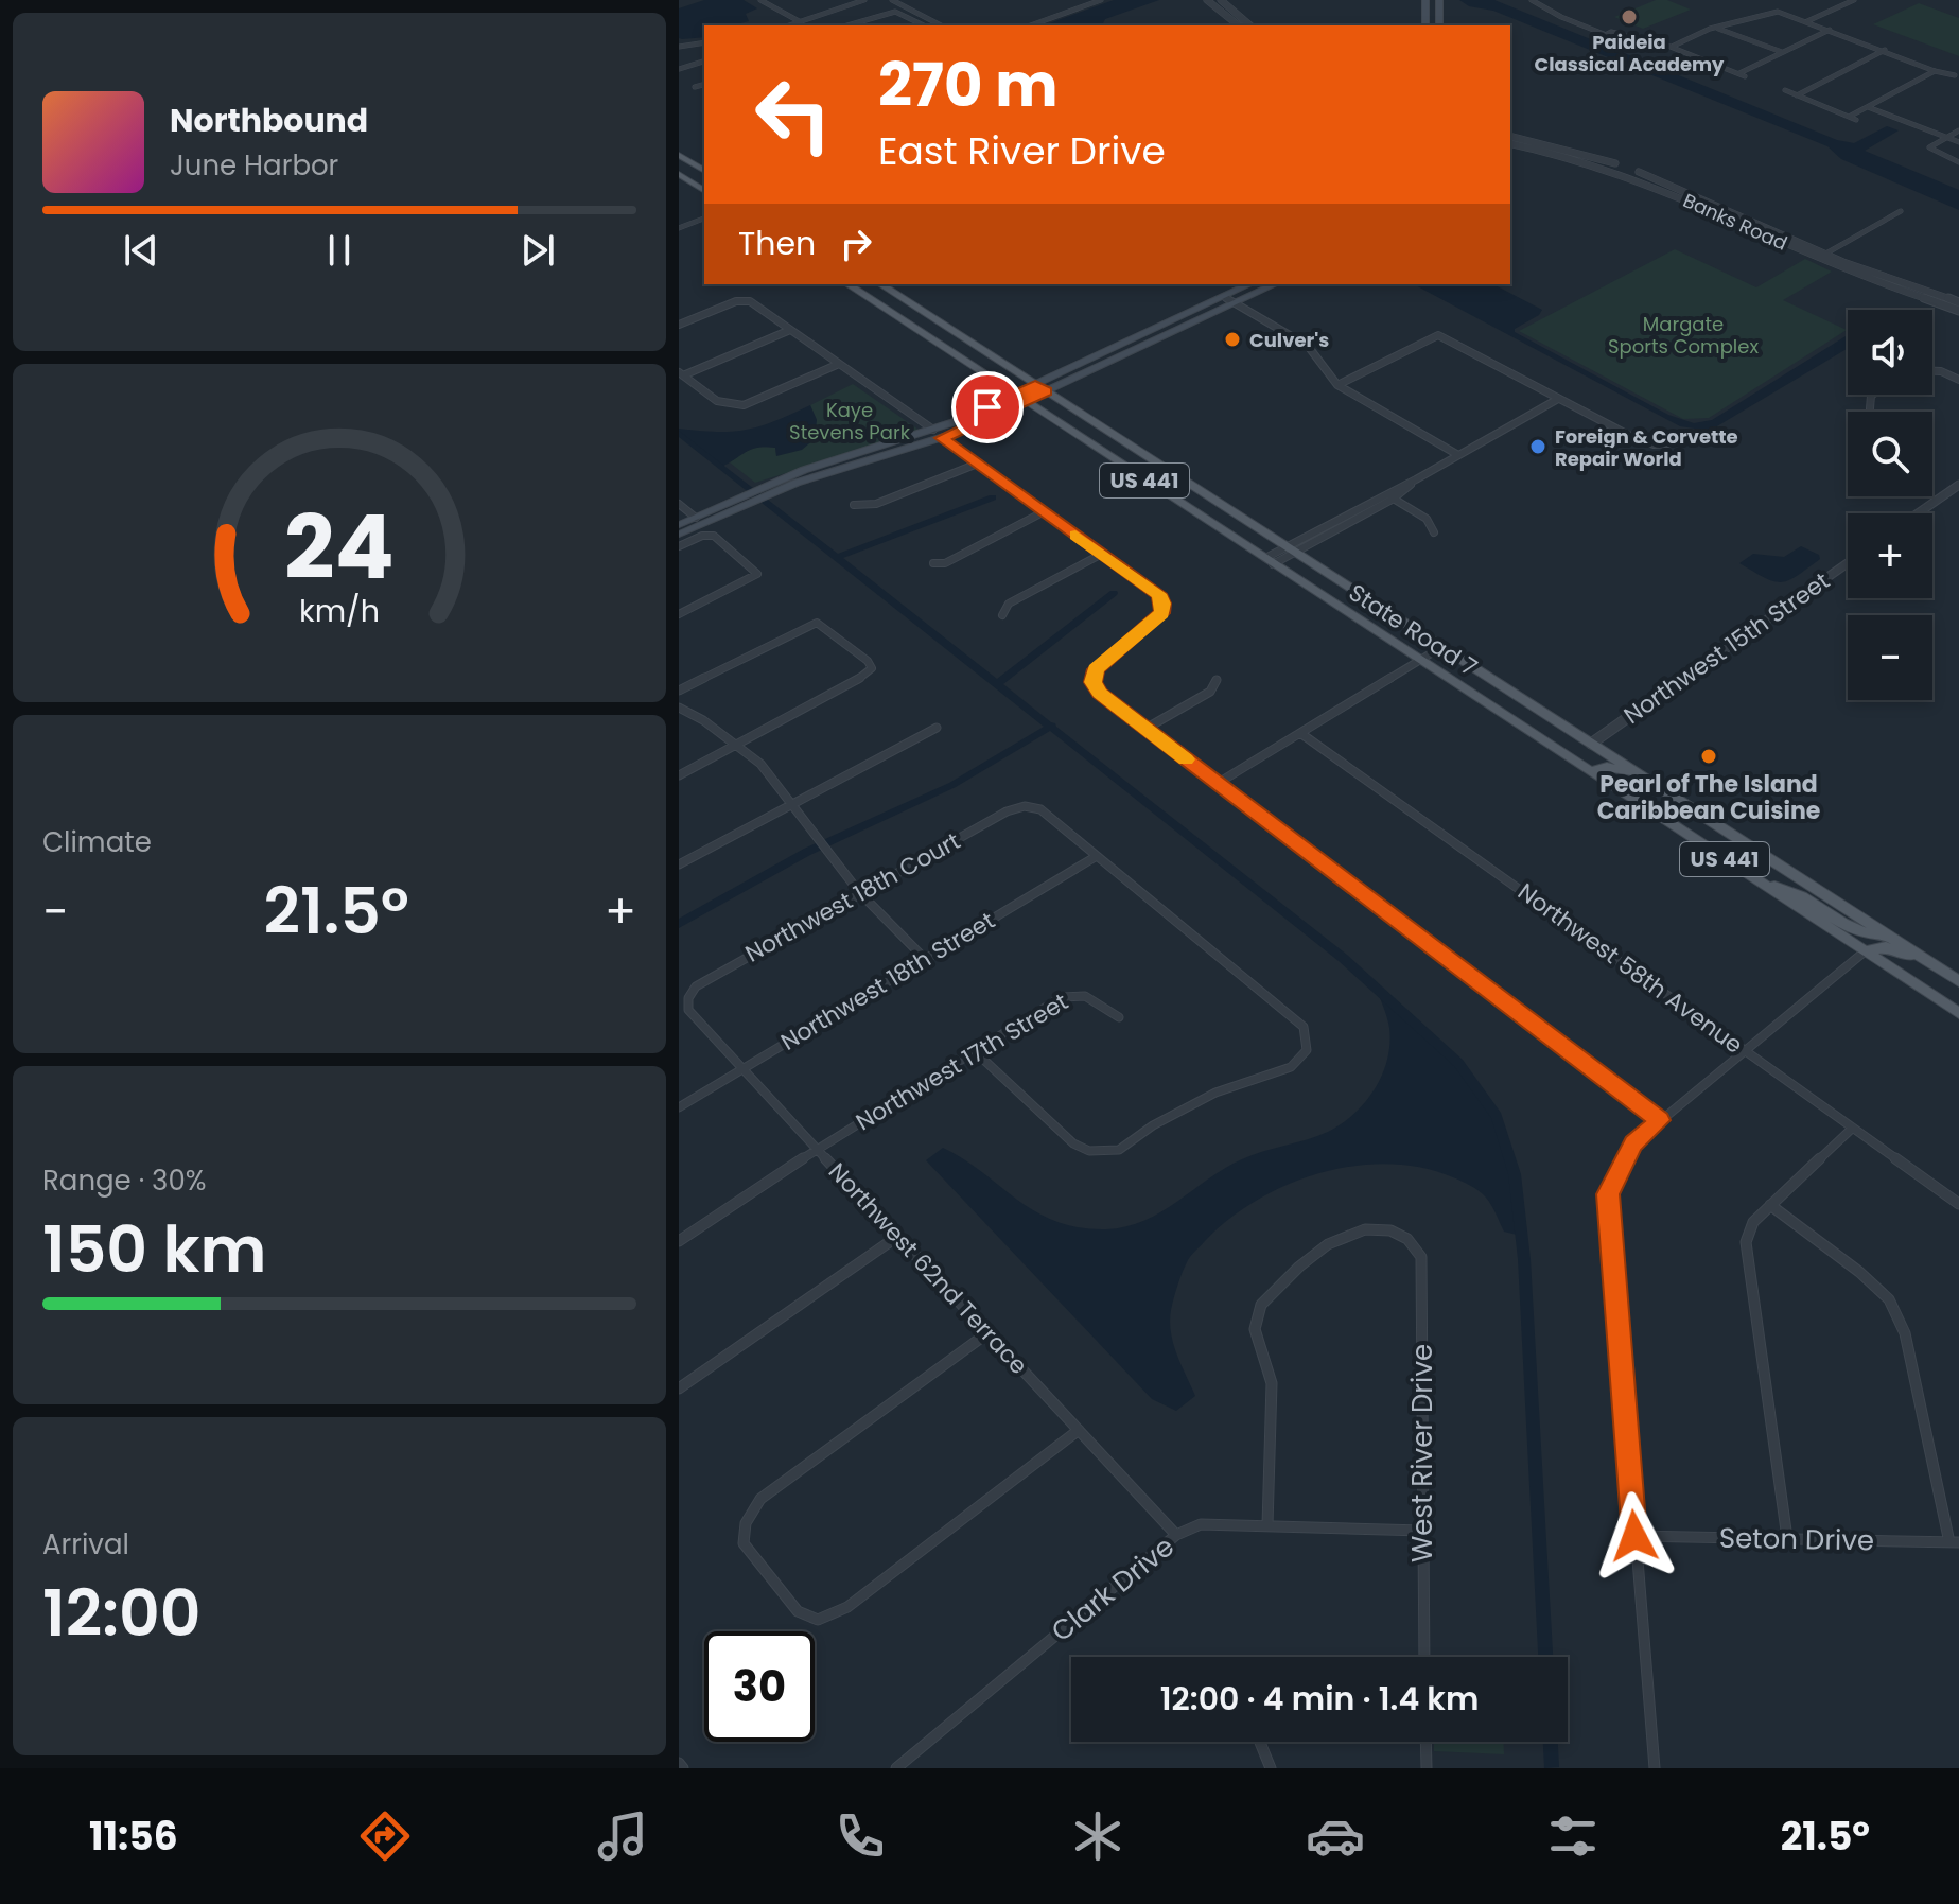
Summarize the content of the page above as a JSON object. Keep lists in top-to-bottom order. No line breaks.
{"streets":{"main road":["US 441","State Road 7"],"street":["Banks Road","Northwest 15th Street","Northwest 18th Court","Northwest 58th Avenue","Northwest 18th Street","Northwest 17th Street","Northwest 62nd Terrace","West River Drive","Seton Drive","Clark Drive"]},"crossings":[["State Road 7","Northwest 15th Street"],["Northwest 18th Court","Northwest 18th Street"],["Northwest 18th Court","Northwest 62nd Terrace"],["Northwest 18th Street","Northwest 62nd Terrace"],["Northwest 17th Street","Northwest 62nd Terrace"],["Northwest 62nd Terrace","Clark Drive"],["West River Drive","Clark Drive"]],"parks":["Margate Sports Complex","Kaye Stevens Park"],"places":["Paideia Classical Academy","Culver's","Foreign & Corvette Repair World","Pearl of The Island Caribbean Cuisine"],"page":{"turn":["270 m","East River Drive"],"song":["Northbound","June Harbor"],"then":"Then","map_buttons":["+","−"],"tile":["Climate",["Range · 30%","150 km"],["Arrival","12:00"]],"heat":["−","21.5°","+"],"limit":"30","trip":"12:00 · 4 min · 1.4 km","tabs":["11:56","21.5°"],"gauge":["24","km/h"]}}
